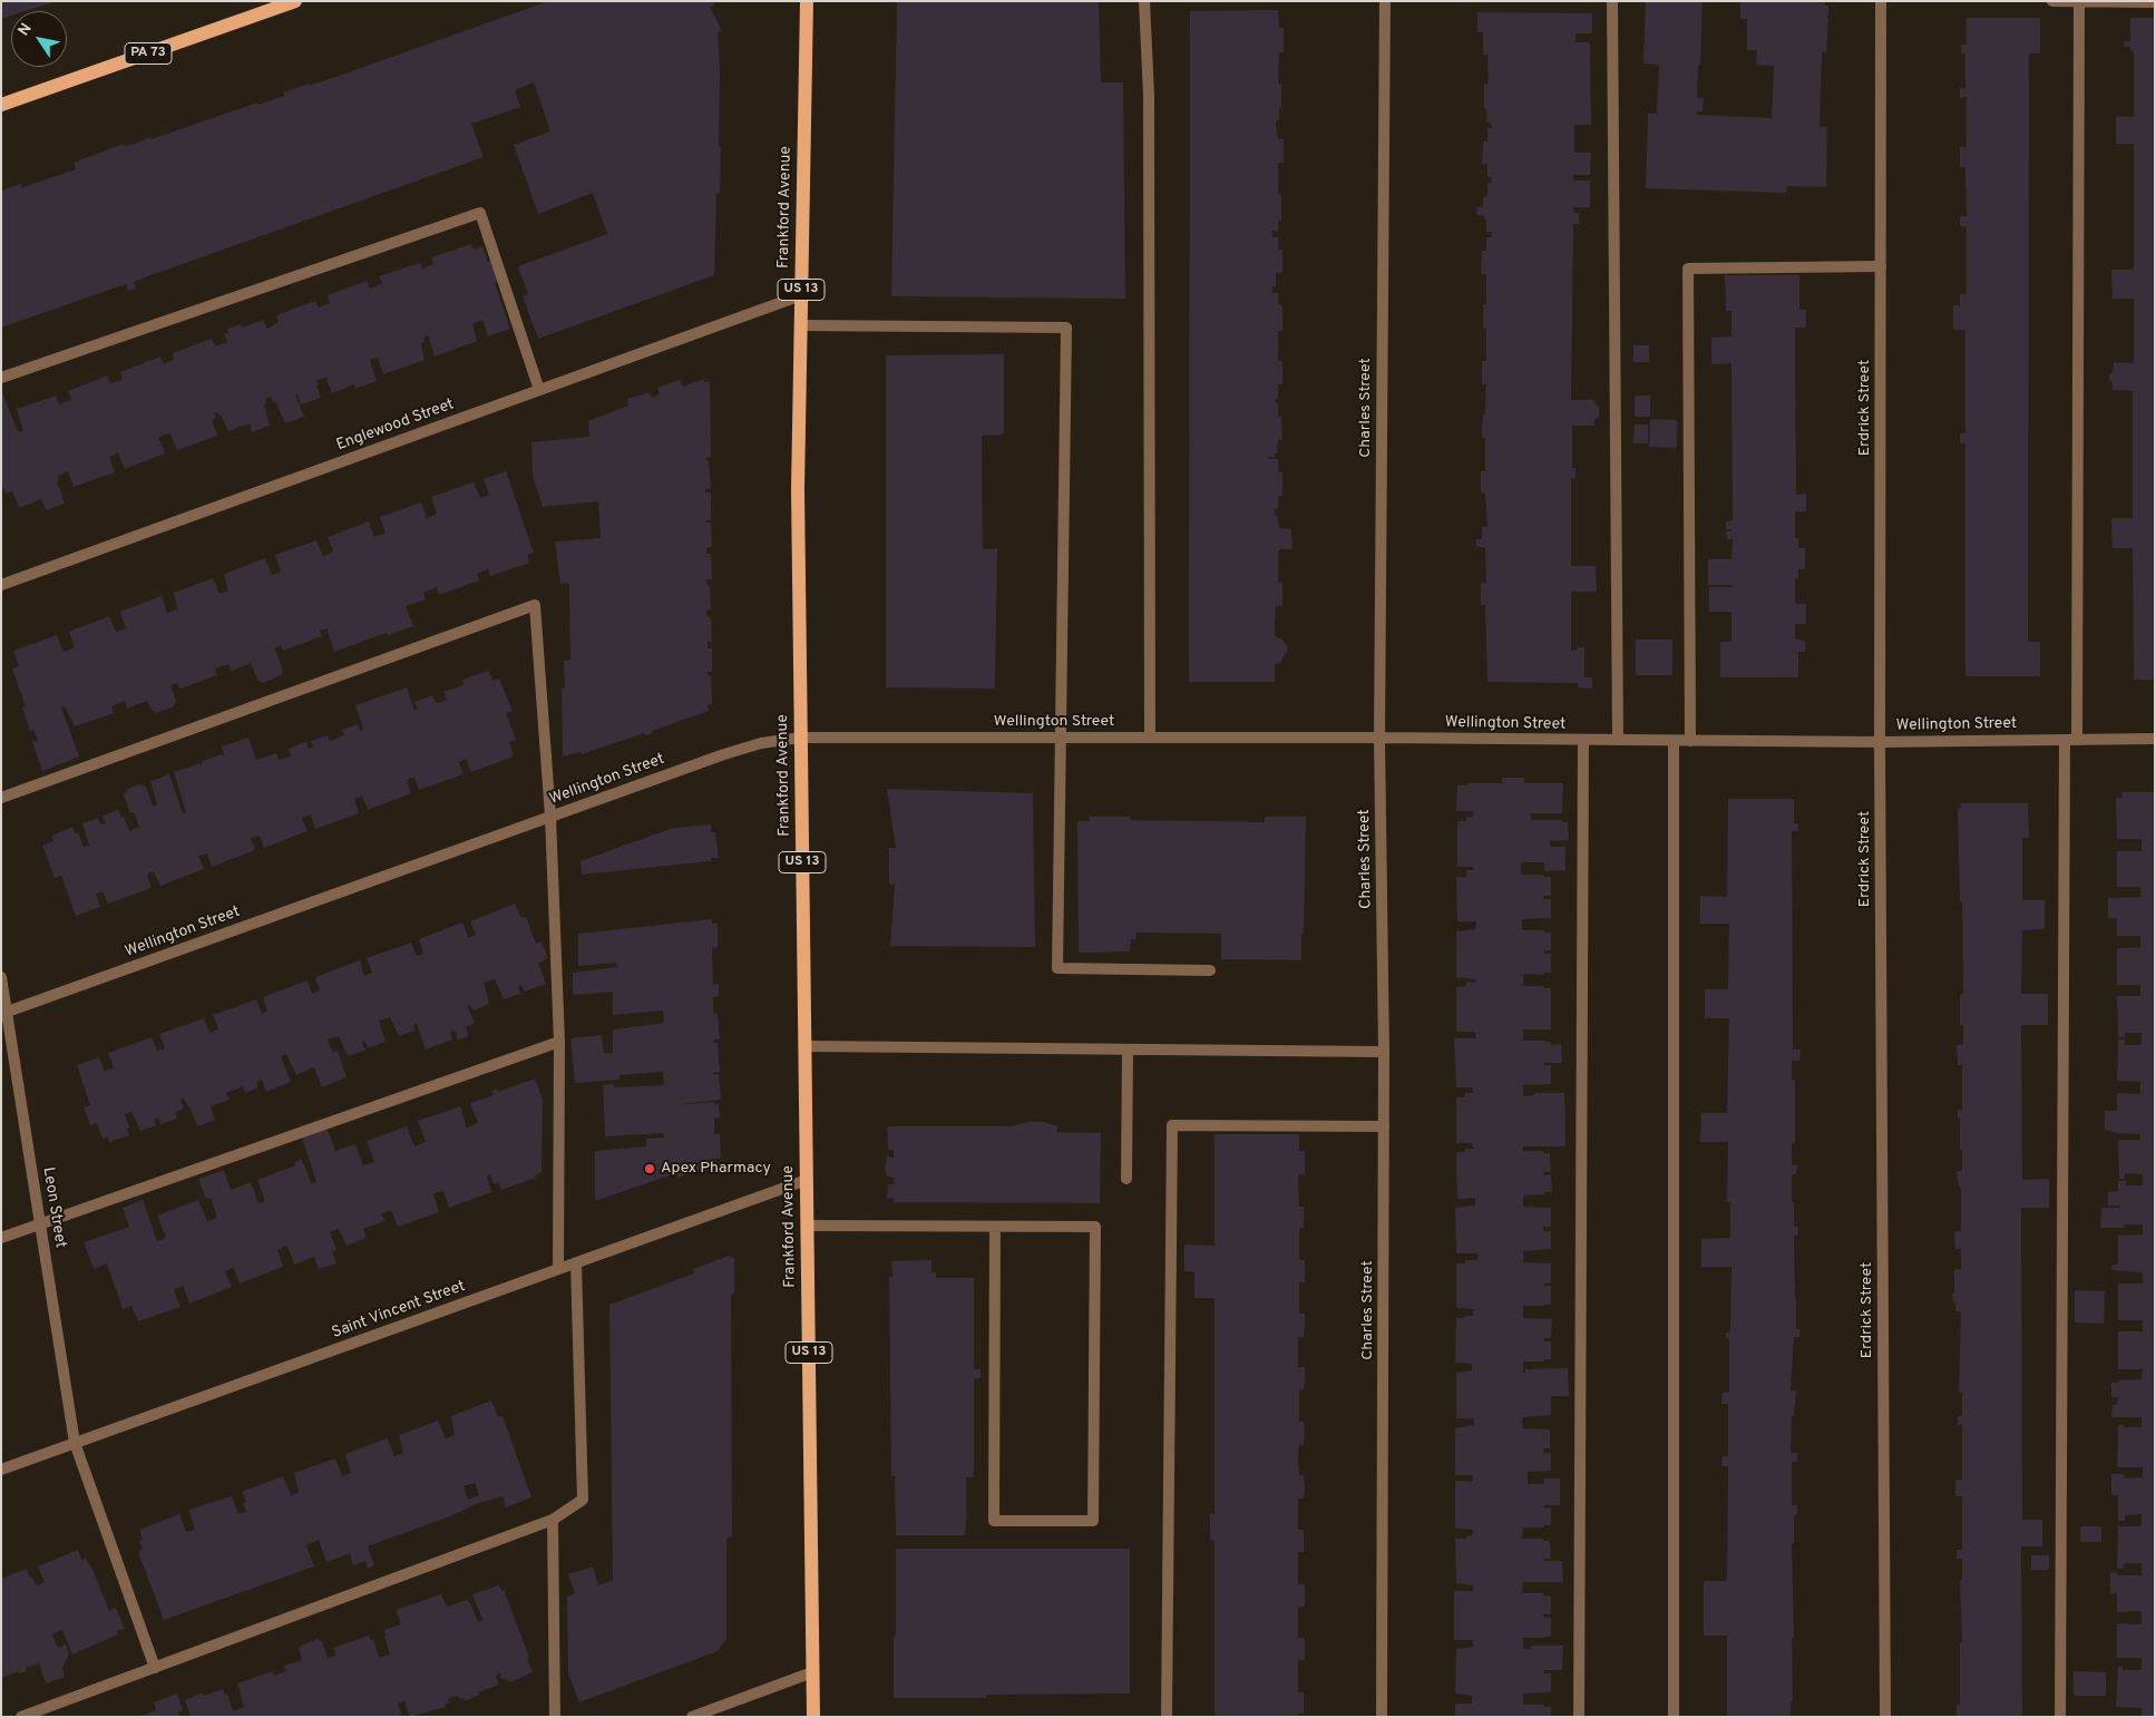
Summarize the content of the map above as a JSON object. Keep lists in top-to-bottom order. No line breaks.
{"streets":{"main road":["PA 73","Frankford Avenue","US 13"],"street":["Charles Street","Erdrick Street","Englewood Street","Wellington Street","Leon Street","Saint Vincent Street"]},"crossings":[["Frankford Avenue","Englewood Street"],["Frankford Avenue","Wellington Street"],["Frankford Avenue","Saint Vincent Street"],["Charles Street","Wellington Street"],["Erdrick Street","Wellington Street"],["Wellington Street","Leon Street"],["Leon Street","Saint Vincent Street"]],"places":["Apex Pharmacy"],"north":"top left"}
